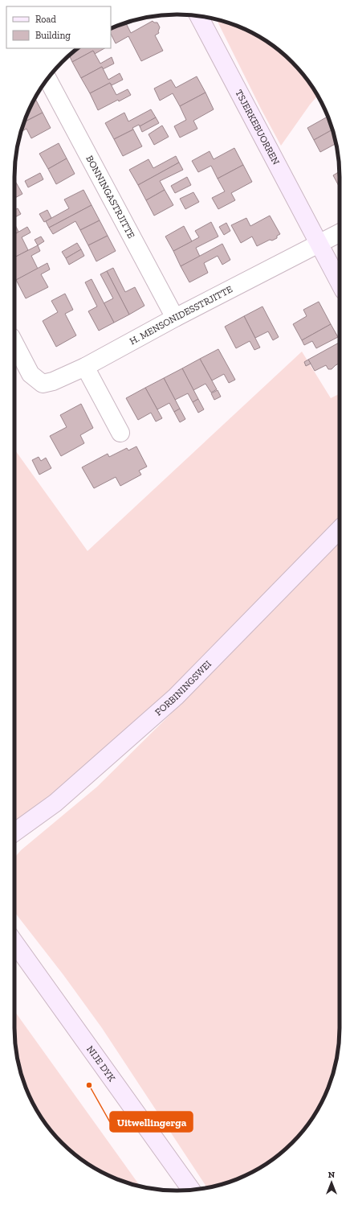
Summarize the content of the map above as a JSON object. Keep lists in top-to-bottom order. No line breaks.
{"streets":{"street":["TSJERKEBUORREN","BONNINGASTRJITTE","H. MENSONIDESSTRJITTE","FORBININGSWEI","NIJE DYK"]},"crossings":[["TSJERKEBUORREN","H. MENSONIDESSTRJITTE"],["BONNINGASTRJITTE","H. MENSONIDESSTRJITTE"]],"places":["Uitwellingerga"],"legend":["Road","Building"],"north":"top"}
